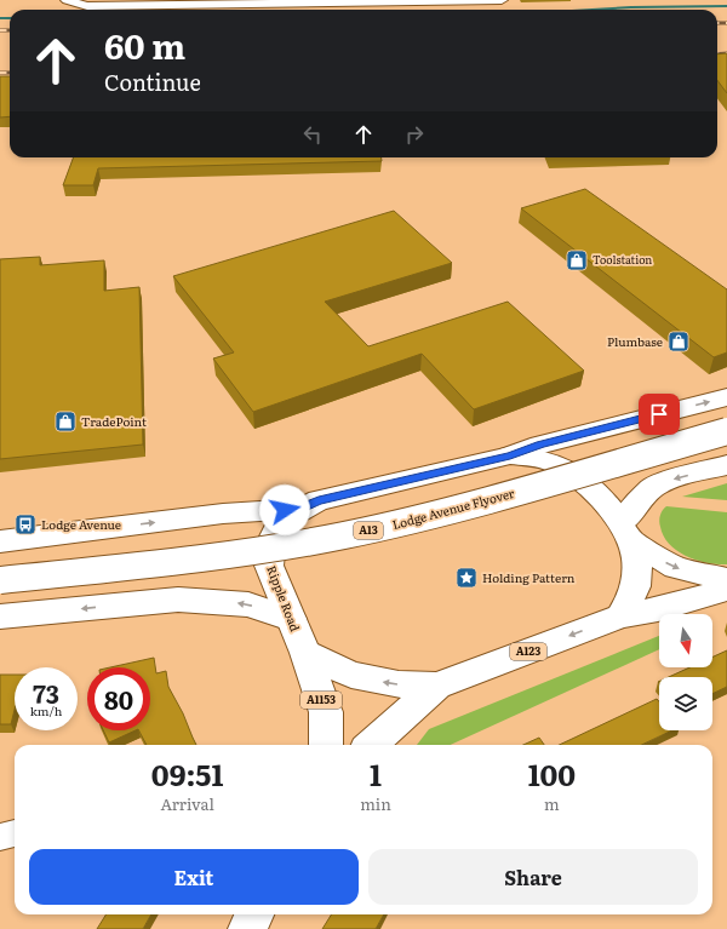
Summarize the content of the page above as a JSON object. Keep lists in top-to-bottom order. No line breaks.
{"streets":{"main road":["Lodge Avenue Flyover","A13","Ripple Road","A123","A1153"]},"crossings":[["Ripple Road","A123"],["Ripple Road","A1153"],["A123","A1153"]],"places":{"shop":["Toolstation","Plumbase","TradePoint"],"bus stop":["Lodge Avenue"],"place":["Holding Pattern"]},"north":"bottom","page":{"turn":["60 m","Continue"],"speed":"73 km/h","limit":"80","eta":["09:51","Arrival","1","min","100","m"],"buttons":["Exit","Share"]}}
